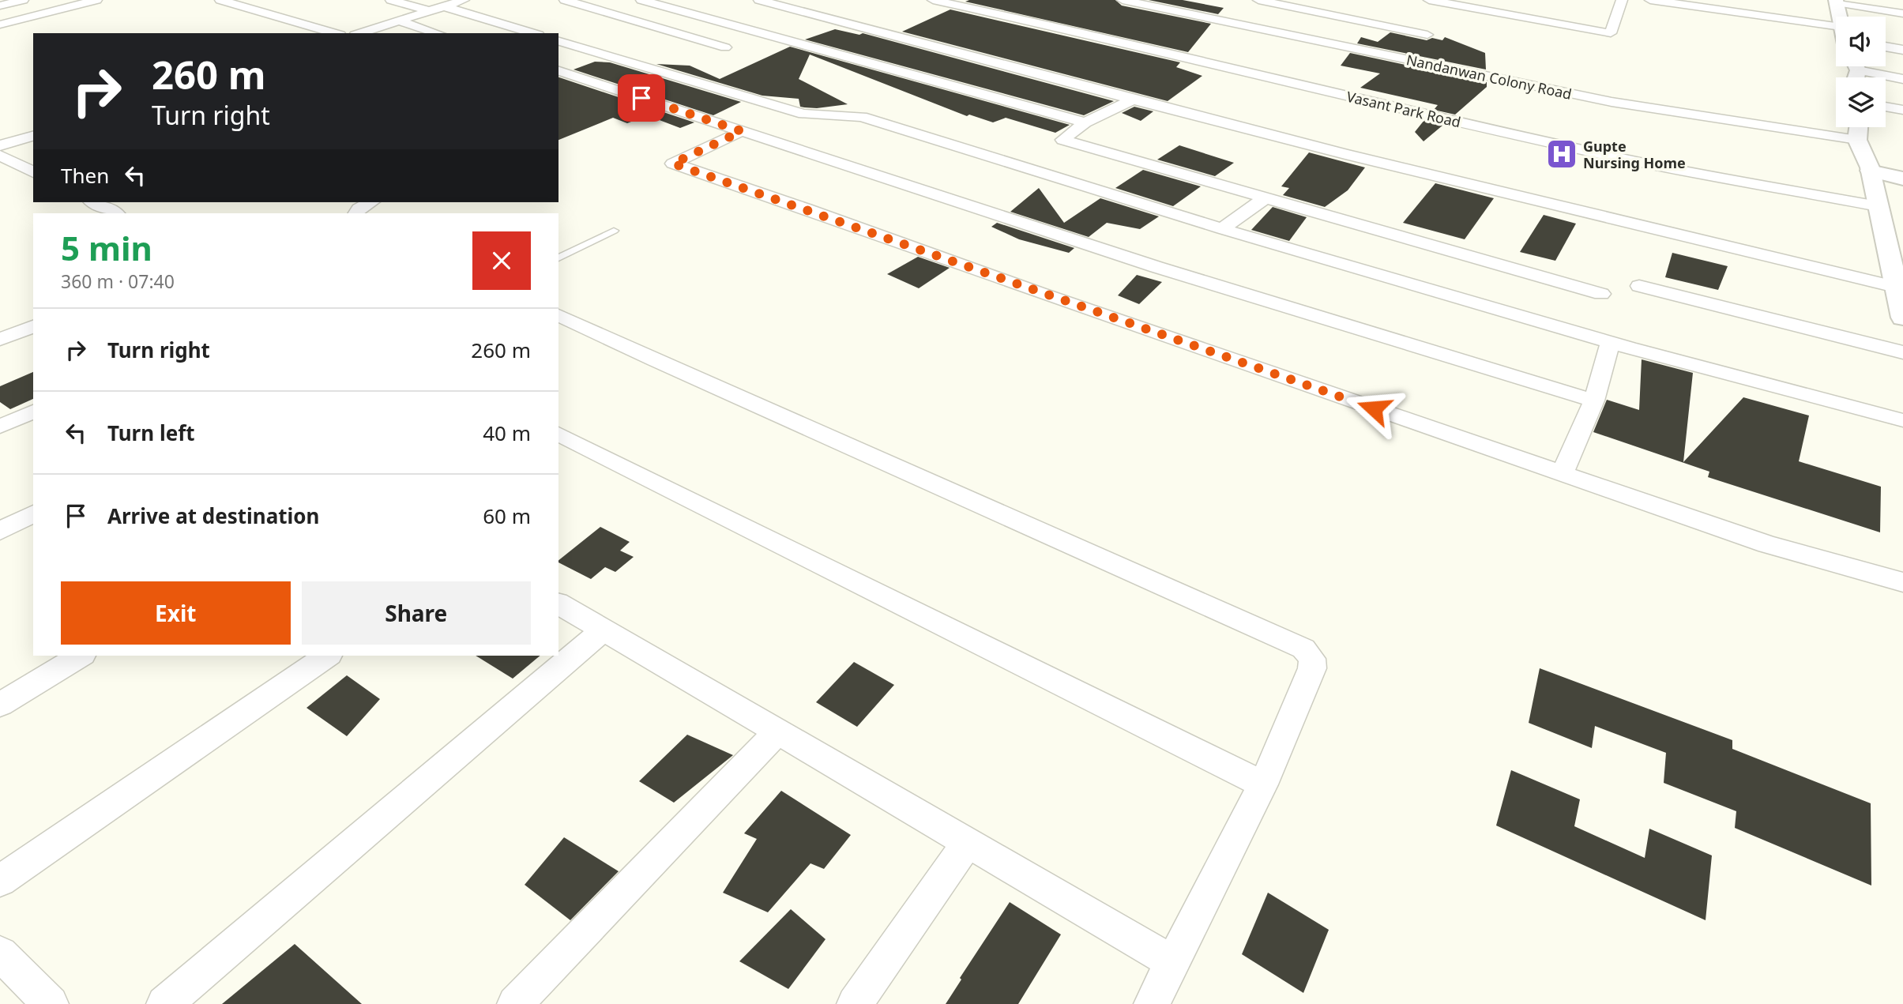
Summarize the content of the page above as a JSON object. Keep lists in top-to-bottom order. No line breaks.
{"streets":{"street":["Nandanwan Colony Road","Vasant Park Road"]},"places":{"hospital":["Gupte Nursing Home"]},"page":{"turn":["260 m","Turn right"],"then":"Then","heading":["5 min","360 m · 07:40"],"list":[{"name":"Turn right","value":"260 m"},{"name":"Turn left","value":"40 m"},{"name":"Arrive at destination","value":"60 m"}],"buttons":["Exit","Share"]}}
